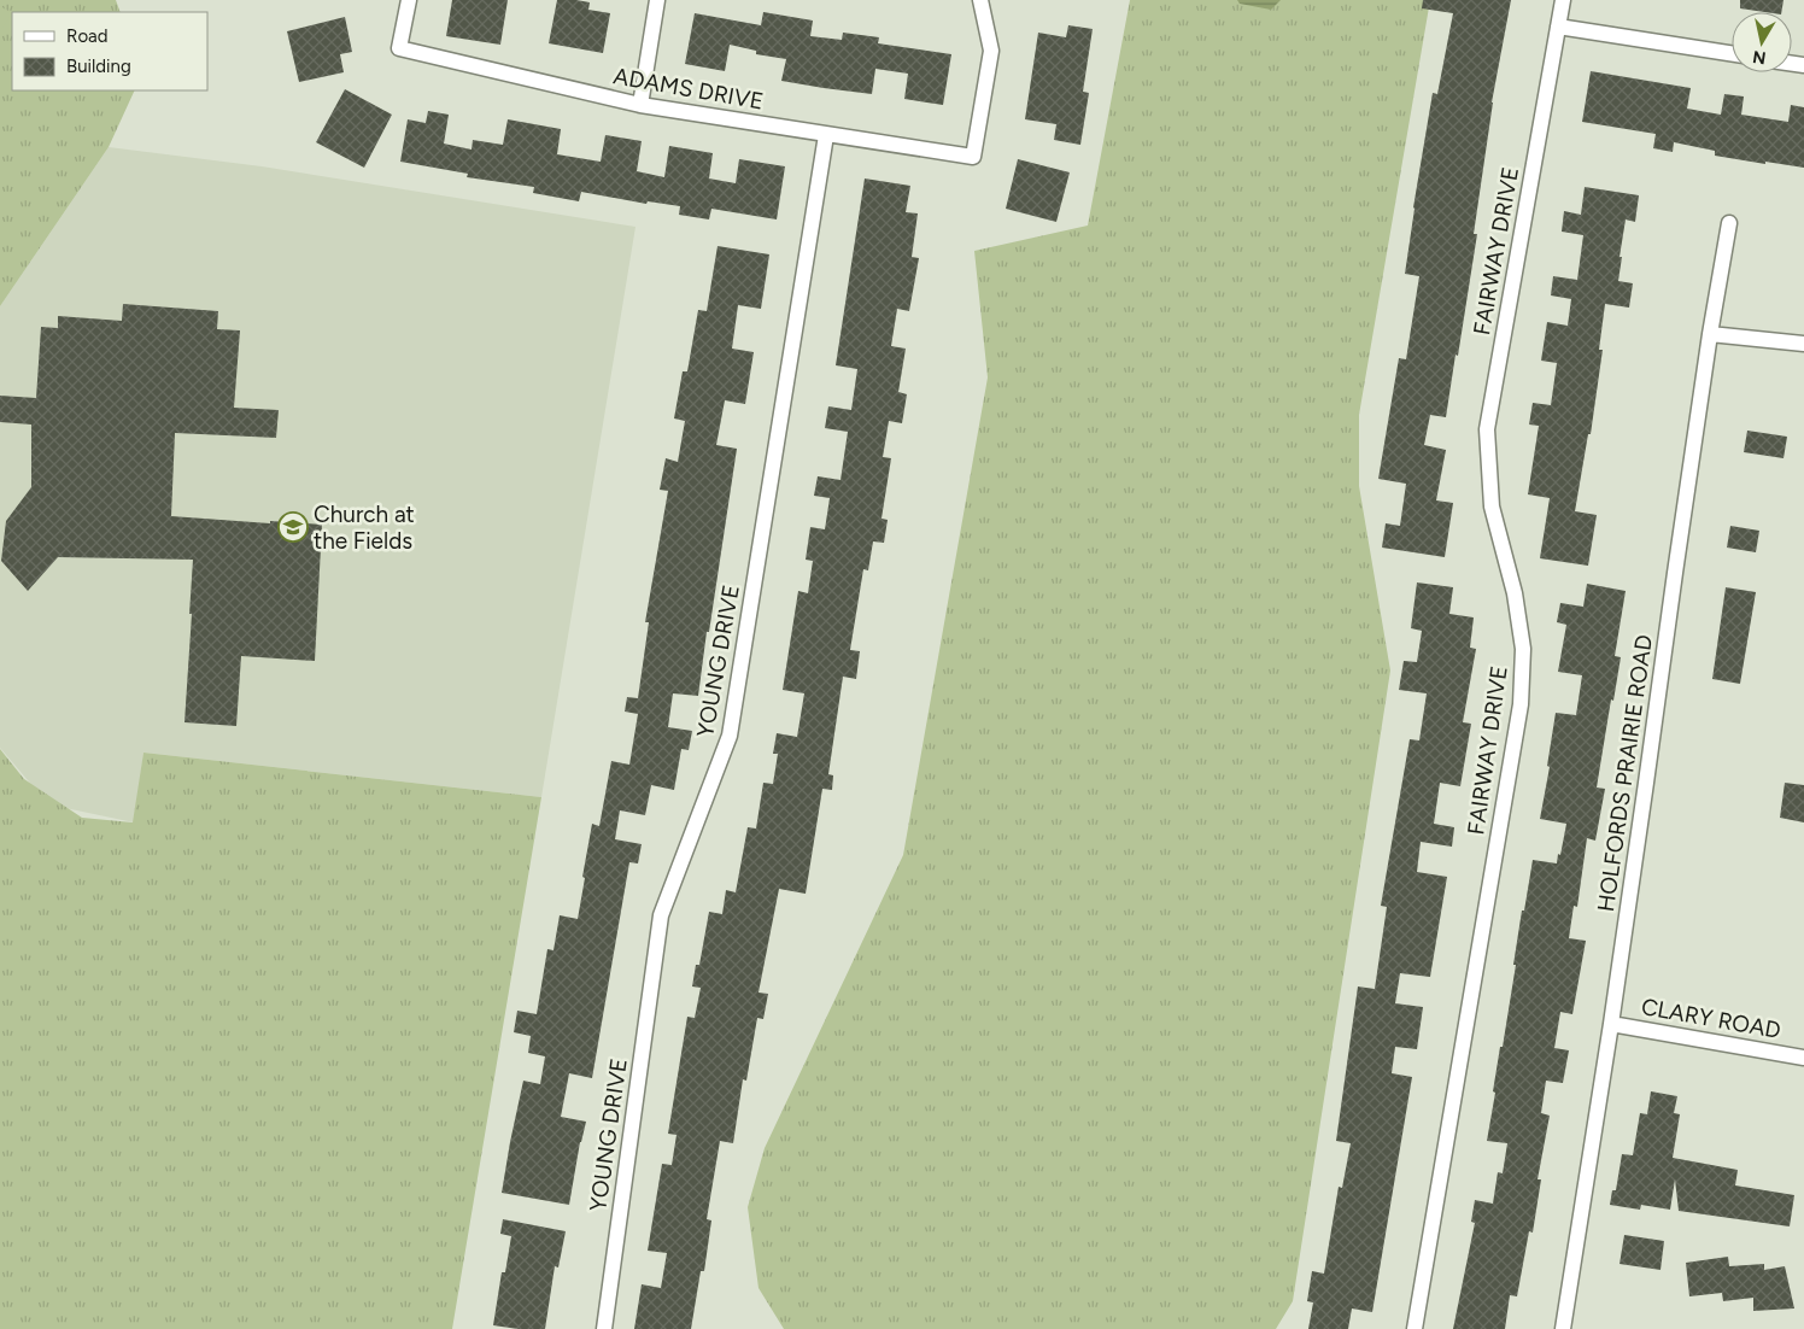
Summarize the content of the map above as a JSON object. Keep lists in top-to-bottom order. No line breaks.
{"streets":{"street":["ADAMS DRIVE","FAIRWAY DRIVE","YOUNG DRIVE","HOLFORDS PRAIRIE ROAD","CLARY ROAD"]},"crossings":[["ADAMS DRIVE","YOUNG DRIVE"],["HOLFORDS PRAIRIE ROAD","CLARY ROAD"]],"places":{"school or university":["Church at the Fields"]},"legend":["Road","Building"],"north":"bottom"}
